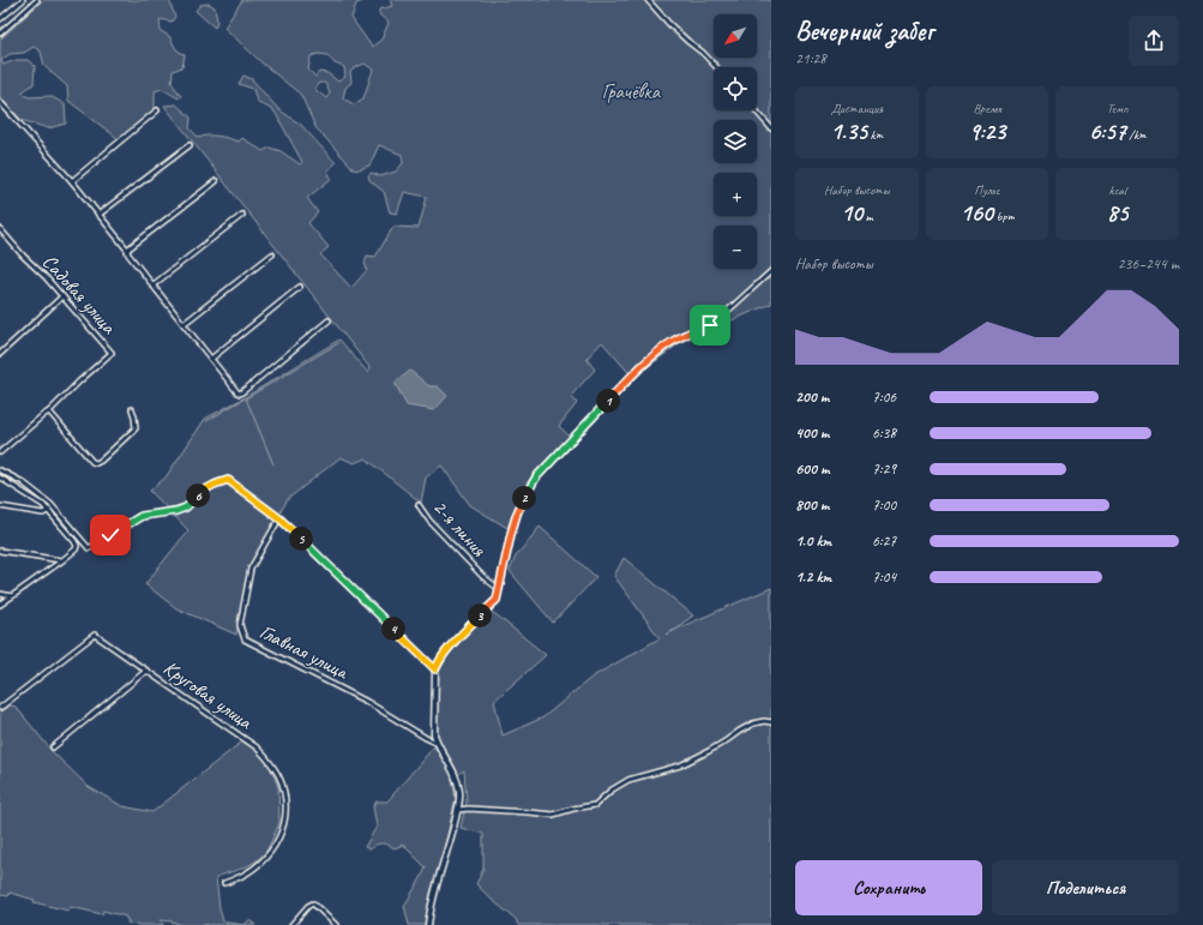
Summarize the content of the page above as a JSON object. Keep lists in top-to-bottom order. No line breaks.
{"streets":{"street":["Садовая улица","2-я линия","Главная улица","Круговая улица"]},"parks":["Грачёвка"],"north":"bottom left","page":{"heading":["Вечерний забег","21:28"],"map_buttons":["+","−"],"stats":[["Дистанция","1.35 km"],["Время","9:23"],["Темп","6:57 /km"],["Набор высоты","10 m"],["Пульс","160 bpm"],["kcal","85"]],"chart":["Набор высоты","236–244 m"],"list":[{"name":"200 m","note":"7:06"},{"name":"400 m","note":"6:38"},{"name":"600 m","note":"7:29"},{"name":"800 m","note":"7:00"},{"name":"1.0 km","note":"6:27"},{"name":"1.2 km","note":"7:04"}],"pins":["1","6","2","5","3","4"],"buttons":["Сохранить","Поделиться"]}}
